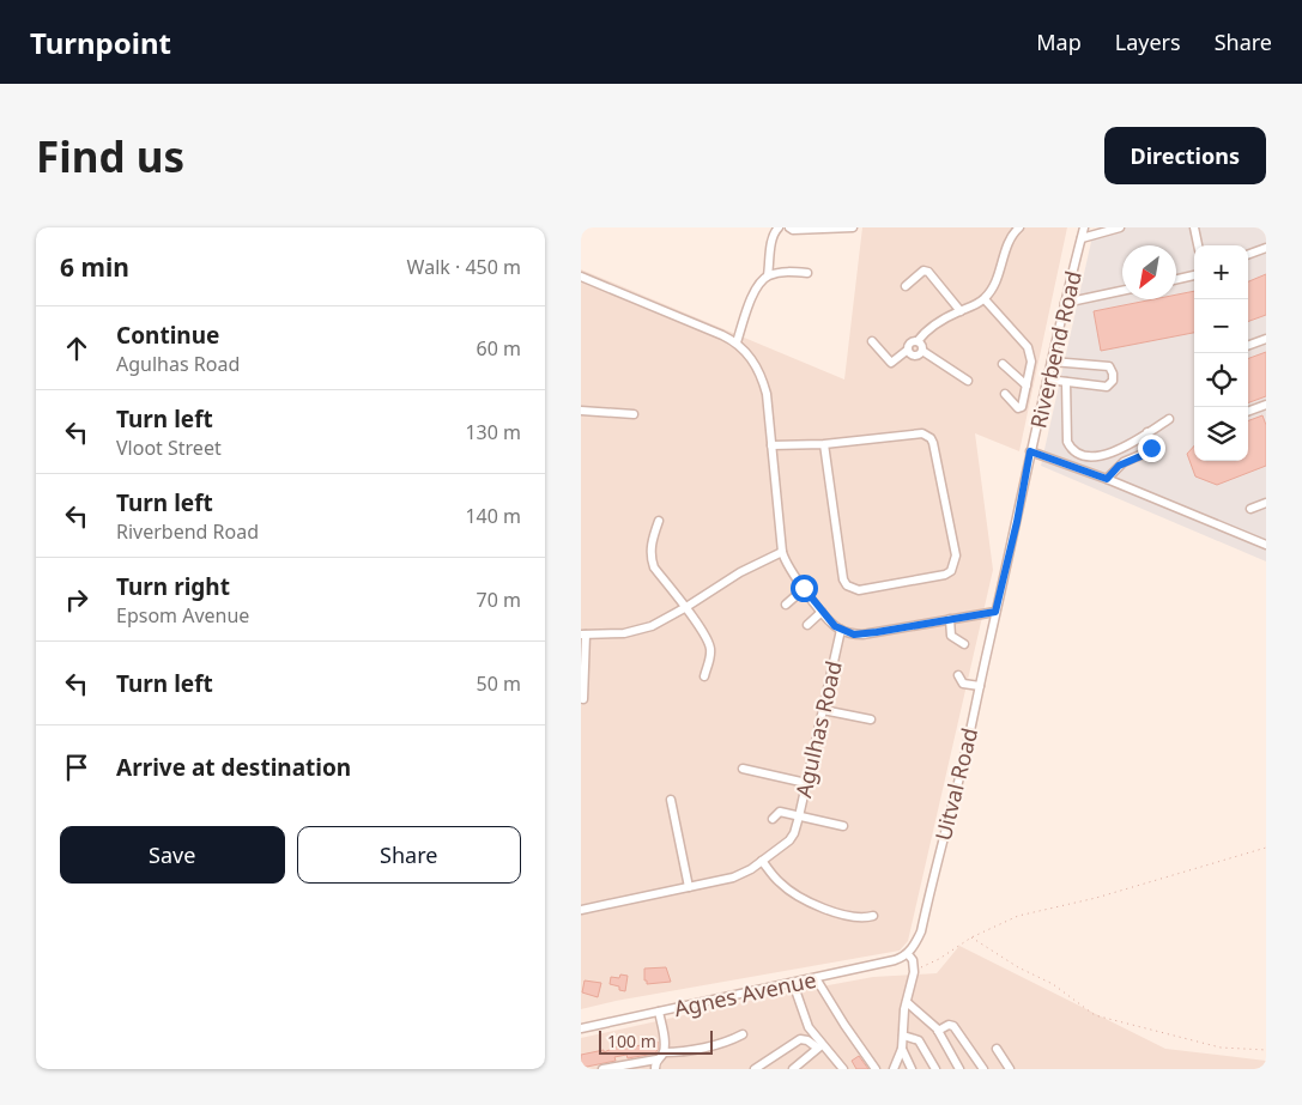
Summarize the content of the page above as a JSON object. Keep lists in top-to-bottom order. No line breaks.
{"streets":{"street":["Riverbend Road","Agulhas Road","Uitval Road","Agnes Avenue"]},"crossings":[["Riverbend Road","Uitval Road"],["Uitval Road","Agnes Avenue"]],"scale_bar":"100 m","north":"bottom left","page":{"header":"Turnpoint","nav":["Map","Layers","Share"],"buttons":["Directions",["Save","Share"]],"title":"Find us","heading":["6 min","Walk · 450 m"],"map_buttons":["+","−"],"list":[["Continue","Agulhas Road","60 m"],["Turn left","Vloot Street","130 m"],["Turn left","Riverbend Road","140 m"],["Turn right","Epsom Avenue","70 m"],["Turn left","50 m"],"Arrive at destination"],"scale":"100 m"}}
